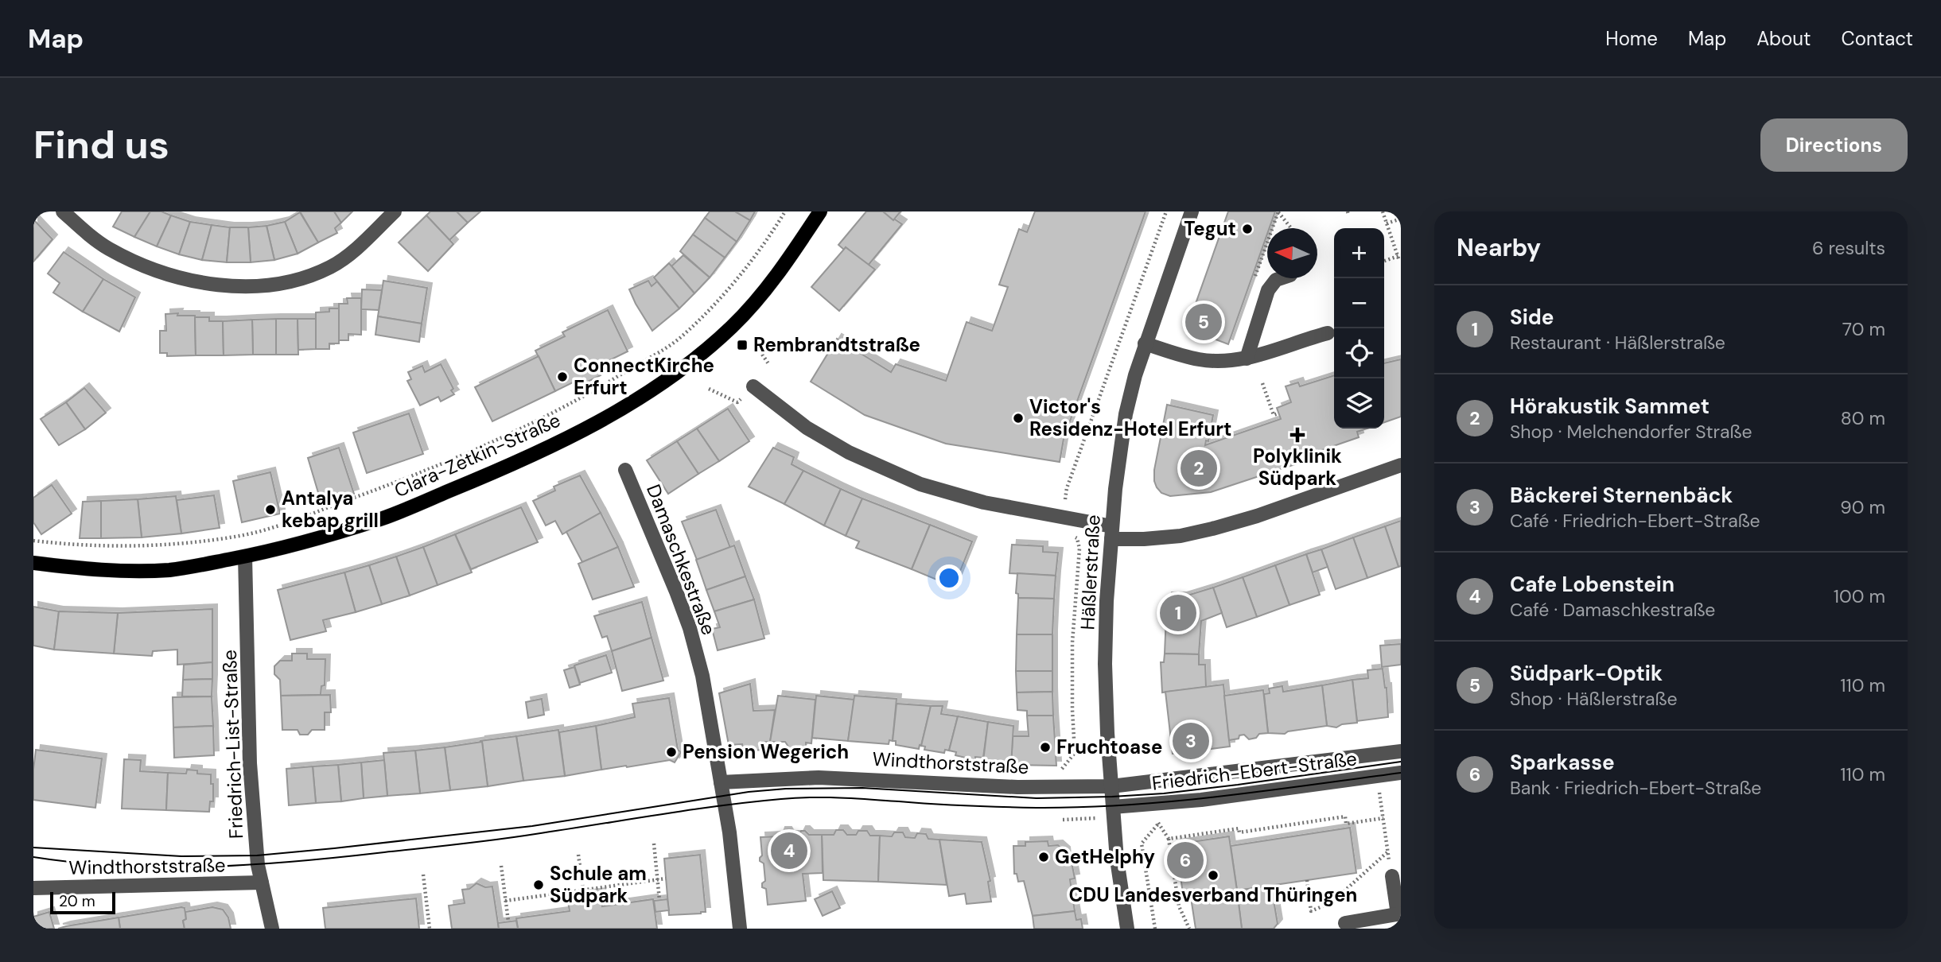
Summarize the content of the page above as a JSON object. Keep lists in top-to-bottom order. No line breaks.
{"streets":{"main road":["Clara-Zetkin-Straße"],"street":["Damaschkestraße","Häßlerstraße","Friedrich-List-Straße","Windthorststraße","Friedrich-Ebert-Straße"]},"crossings":[["Clara-Zetkin-Straße","Friedrich-List-Straße"],["Damaschkestraße","Windthorststraße"],["Häßlerstraße","Windthorststraße"],["Häßlerstraße","Friedrich-Ebert-Straße"],["Friedrich-List-Straße","Windthorststraße"],["Windthorststraße","Friedrich-Ebert-Straße"]],"places":{"other":["Tegut","ConnectKirche Erfurt","Victor's Residenz-Hotel Erfurt","Antalya kebap grill","Fruchtoase","Pension Wegerich","GetHelphy","CDU Landesverband Thüringen","Schule am Südpark"],"transit":["Rembrandtstraße"],"health":["Polyklinik Südpark"]},"scale_bar":"20 m","north":"left","page":{"header":"Map","nav":["Home","Map","About","Contact"],"buttons":"Directions","title":"Find us","heading":["Nearby","6 results"],"map_buttons":["+","−"],"list":[{"mark":"1","name":"Side","note":"Restaurant · Häßlerstraße","value":"70 m"},{"mark":"2","name":"Hörakustik Sammet","note":"Shop · Melchendorfer Straße","value":"80 m"},{"mark":"3","name":"Bäckerei Sternenbäck","note":"Café · Friedrich-Ebert-Straße","value":"90 m"},{"mark":"4","name":"Cafe Lobenstein","note":"Café · Damaschkestraße","value":"100 m"},{"mark":"5","name":"Südpark-Optik","note":"Shop · Häßlerstraße","value":"110 m"},{"mark":"6","name":"Sparkasse","note":"Bank · Friedrich-Ebert-Straße","value":"110 m"}],"pins":["5","2","1","3","4","6"],"scale":"20 m"}}
